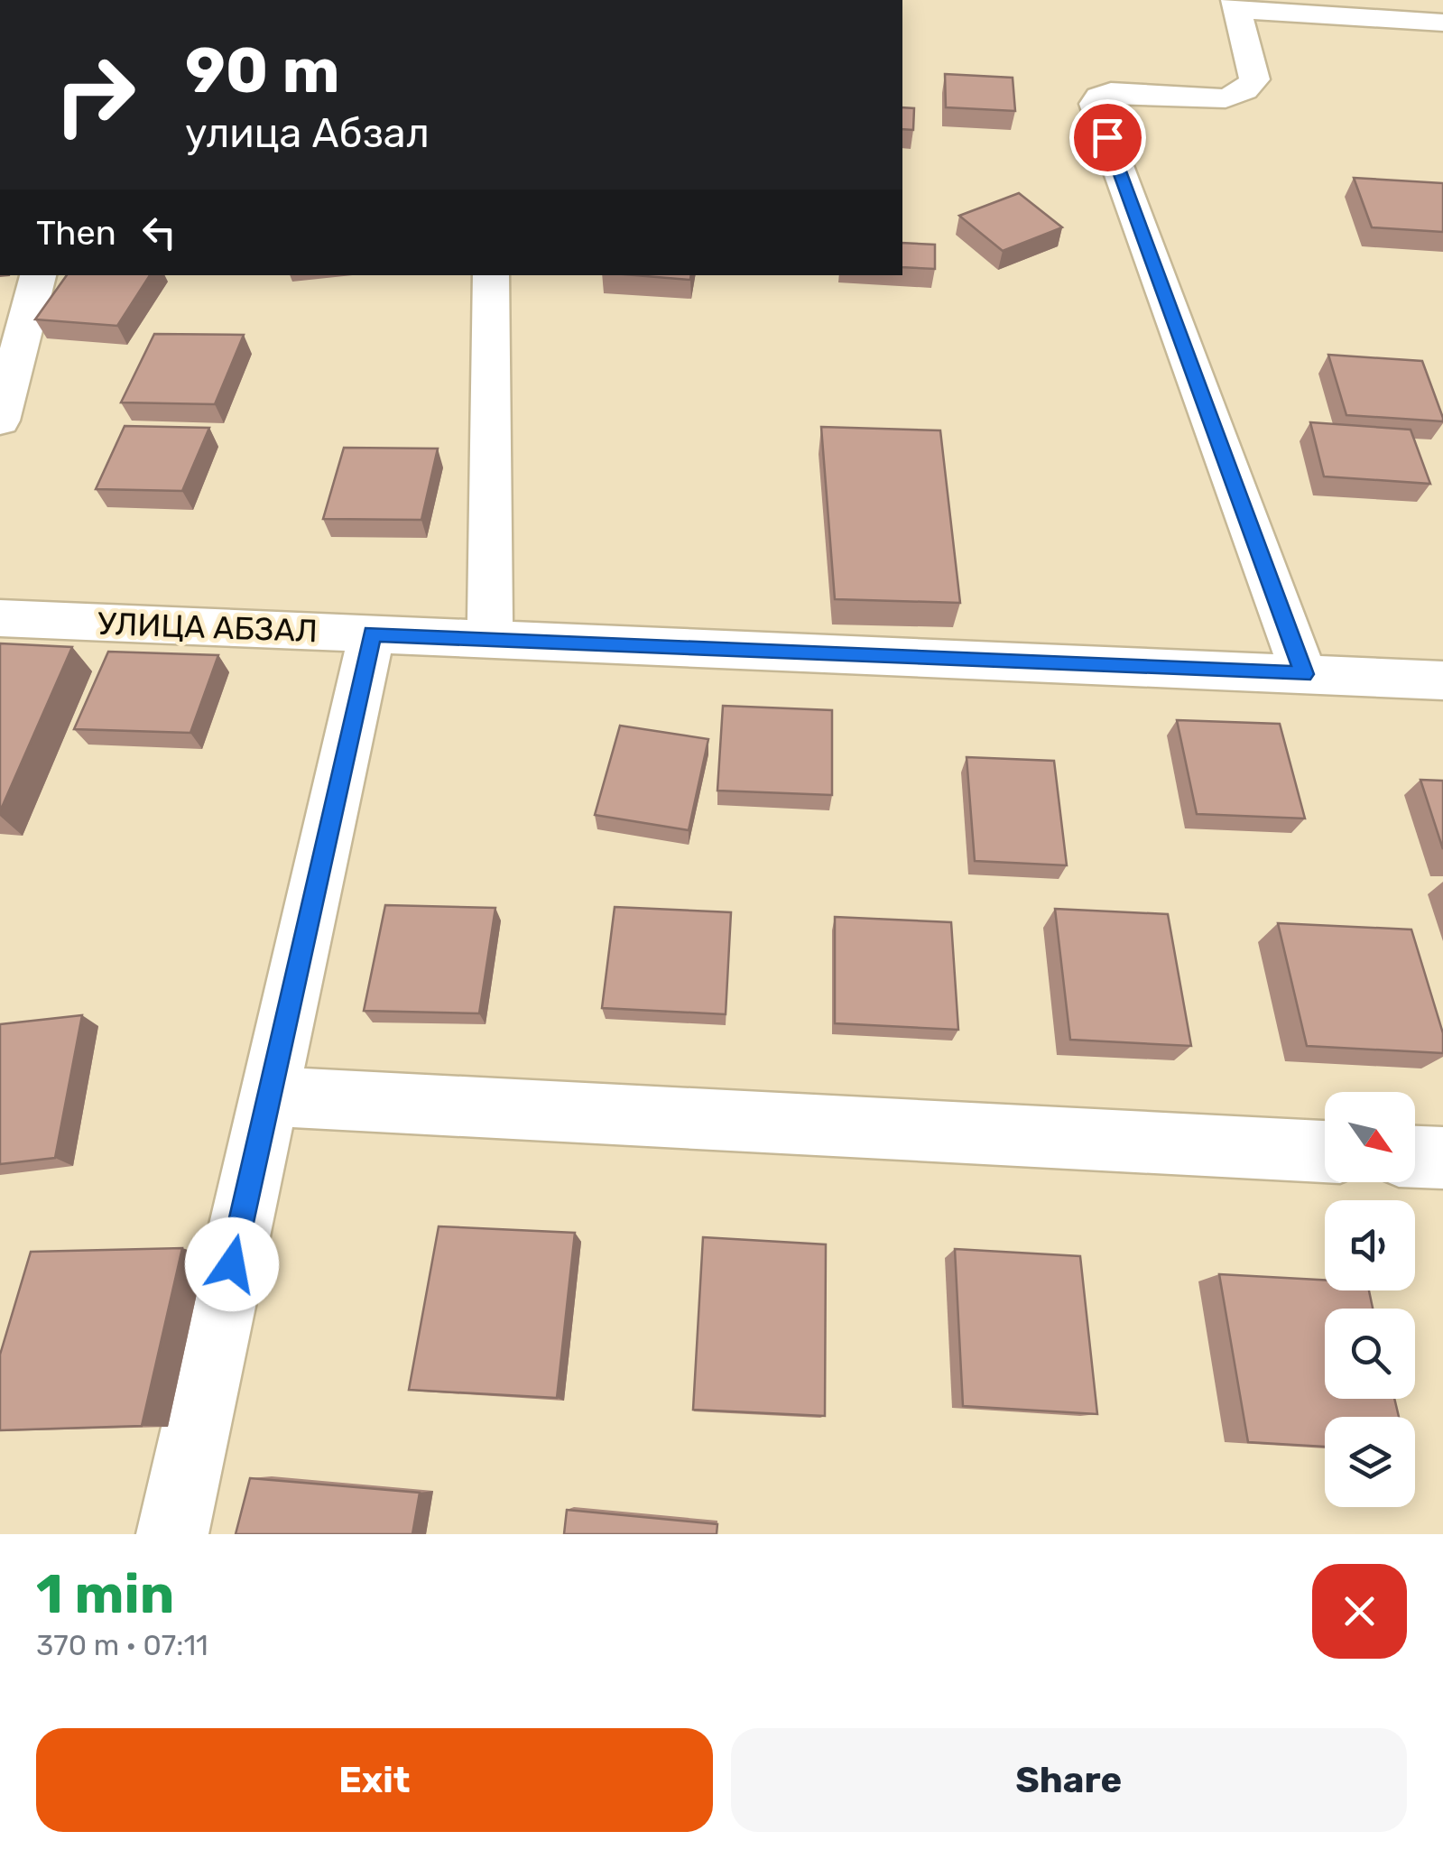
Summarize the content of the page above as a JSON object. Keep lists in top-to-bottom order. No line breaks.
{"streets":{"street":["УЛИЦА АБЗАЛ"]},"north":"bottom right","page":{"turn":["90 m","улица Абзал"],"then":"Then","heading":["1 min","370 m · 07:11"],"buttons":["Exit","Share"]}}
